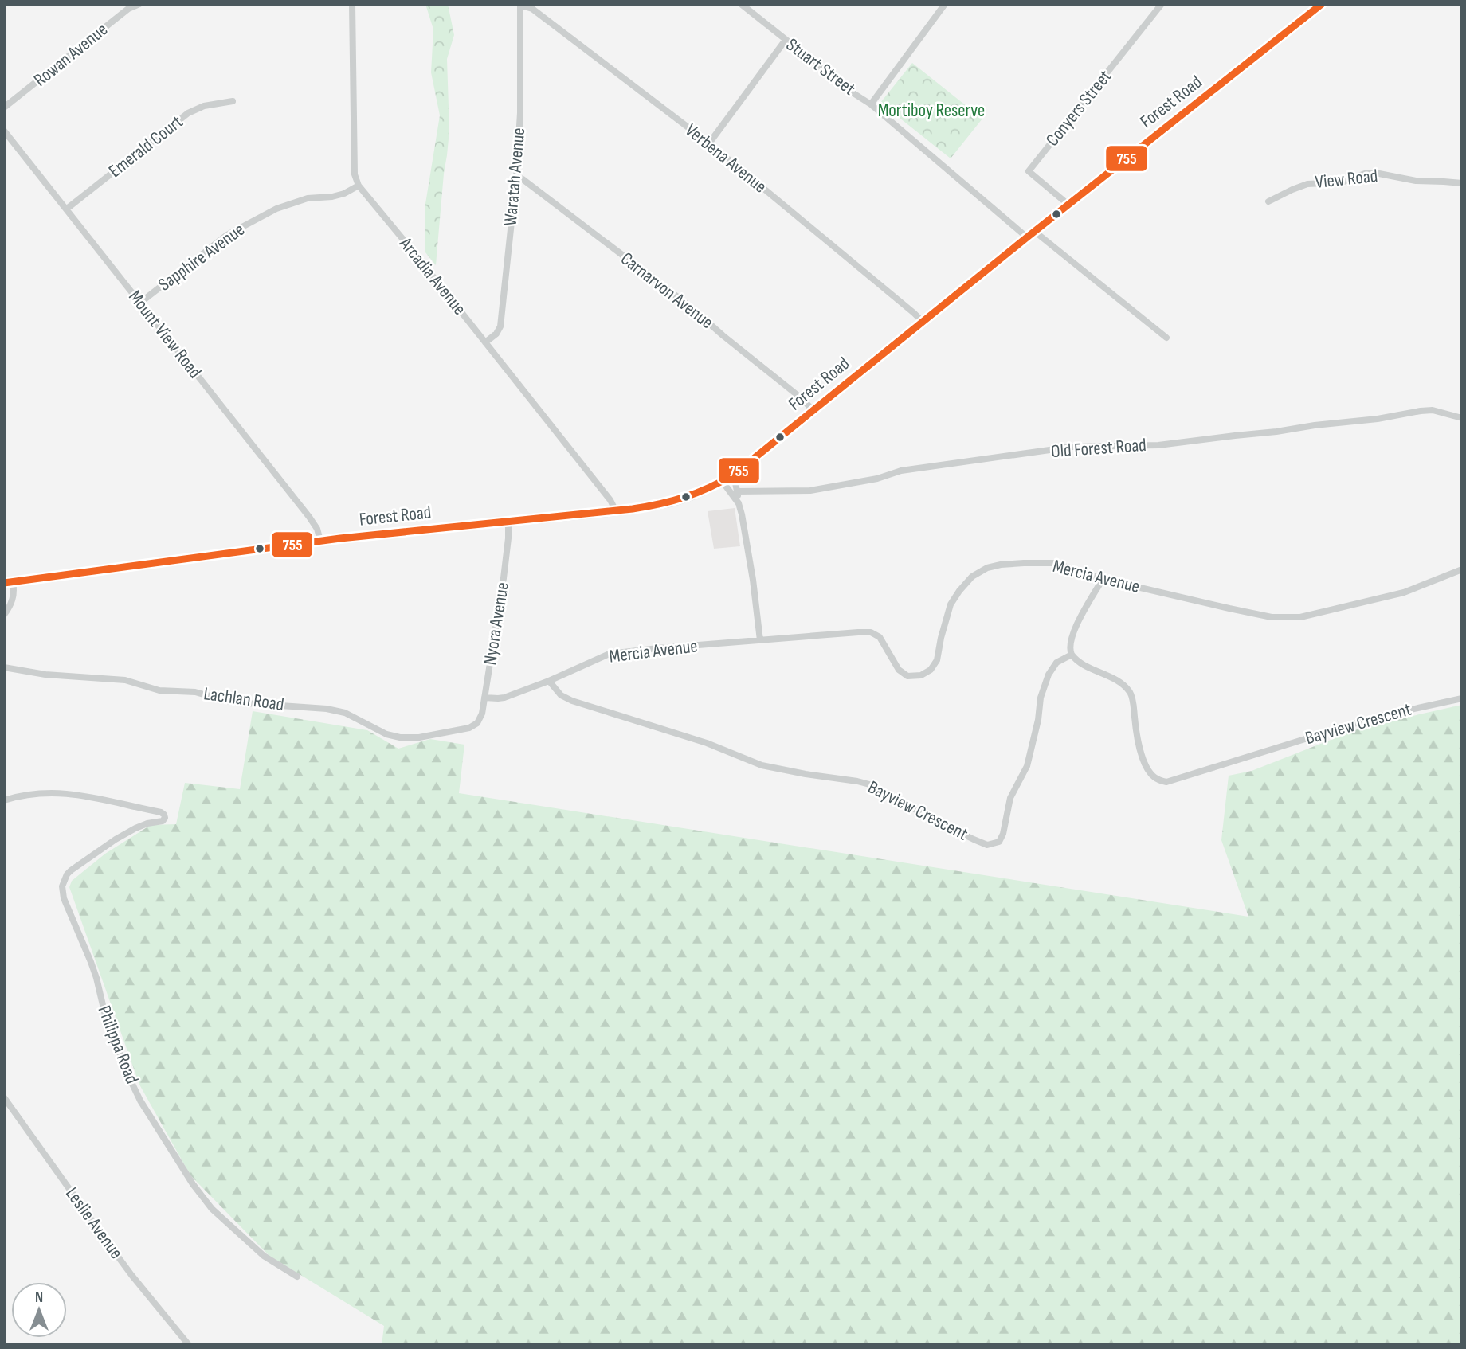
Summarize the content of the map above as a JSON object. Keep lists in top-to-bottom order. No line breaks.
{"streets":{"main road":["Forest Road"],"street":["Rowan Avenue","Stuart Street","Conyers Street","Emerald Court","Verbena Avenue","Waratah Avenue","View Road","Sapphire Avenue","Arcadia Avenue","Carnarvon Avenue","Mount View Road","Old Forest Road","Mercia Avenue","Nyora Avenue","Lachlan Road","Bayview Crescent","Philippa Road","Leslie Avenue"]},"crossings":[["Stuart Street","Forest Road"],["Forest Road","Conyers Street"],["Forest Road","Verbena Avenue"],["Forest Road","Arcadia Avenue"],["Forest Road","Carnarvon Avenue"],["Forest Road","Mount View Road"],["Forest Road","Nyora Avenue"],["Emerald Court","Mount View Road"],["Verbena Avenue","Waratah Avenue"],["Waratah Avenue","Arcadia Avenue"],["Waratah Avenue","Carnarvon Avenue"],["Sapphire Avenue","Arcadia Avenue"],["Sapphire Avenue","Mount View Road"],["Mercia Avenue","Nyora Avenue"],["Mercia Avenue","Bayview Crescent"],["Nyora Avenue","Lachlan Road"]],"parks":["Mortiboy Reserve"],"lines":["transit line 755"],"north":"top"}
